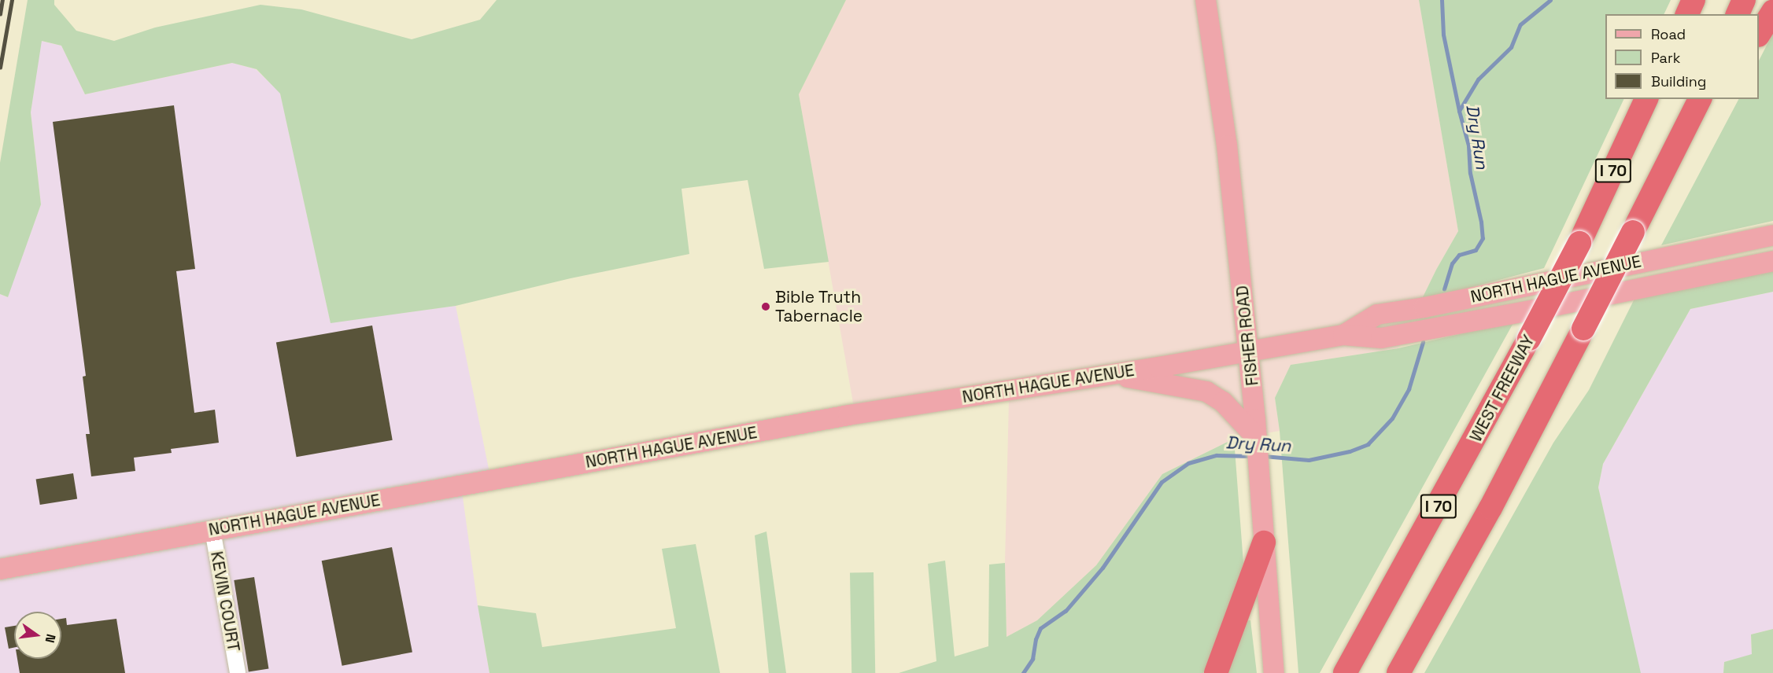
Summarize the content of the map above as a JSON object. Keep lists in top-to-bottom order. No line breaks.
{"streets":{"highway":["I 70","WEST FREEWAY"],"main road":["NORTH HAGUE AVENUE","FISHER ROAD"],"street":["KEVIN COURT"]},"crossings":[["NORTH HAGUE AVENUE","FISHER ROAD"],["NORTH HAGUE AVENUE","KEVIN COURT"]],"water":["Dry Run"],"places":["Bible Truth Tabernacle"],"legend":["Road","Park","Building"],"north":"right"}
